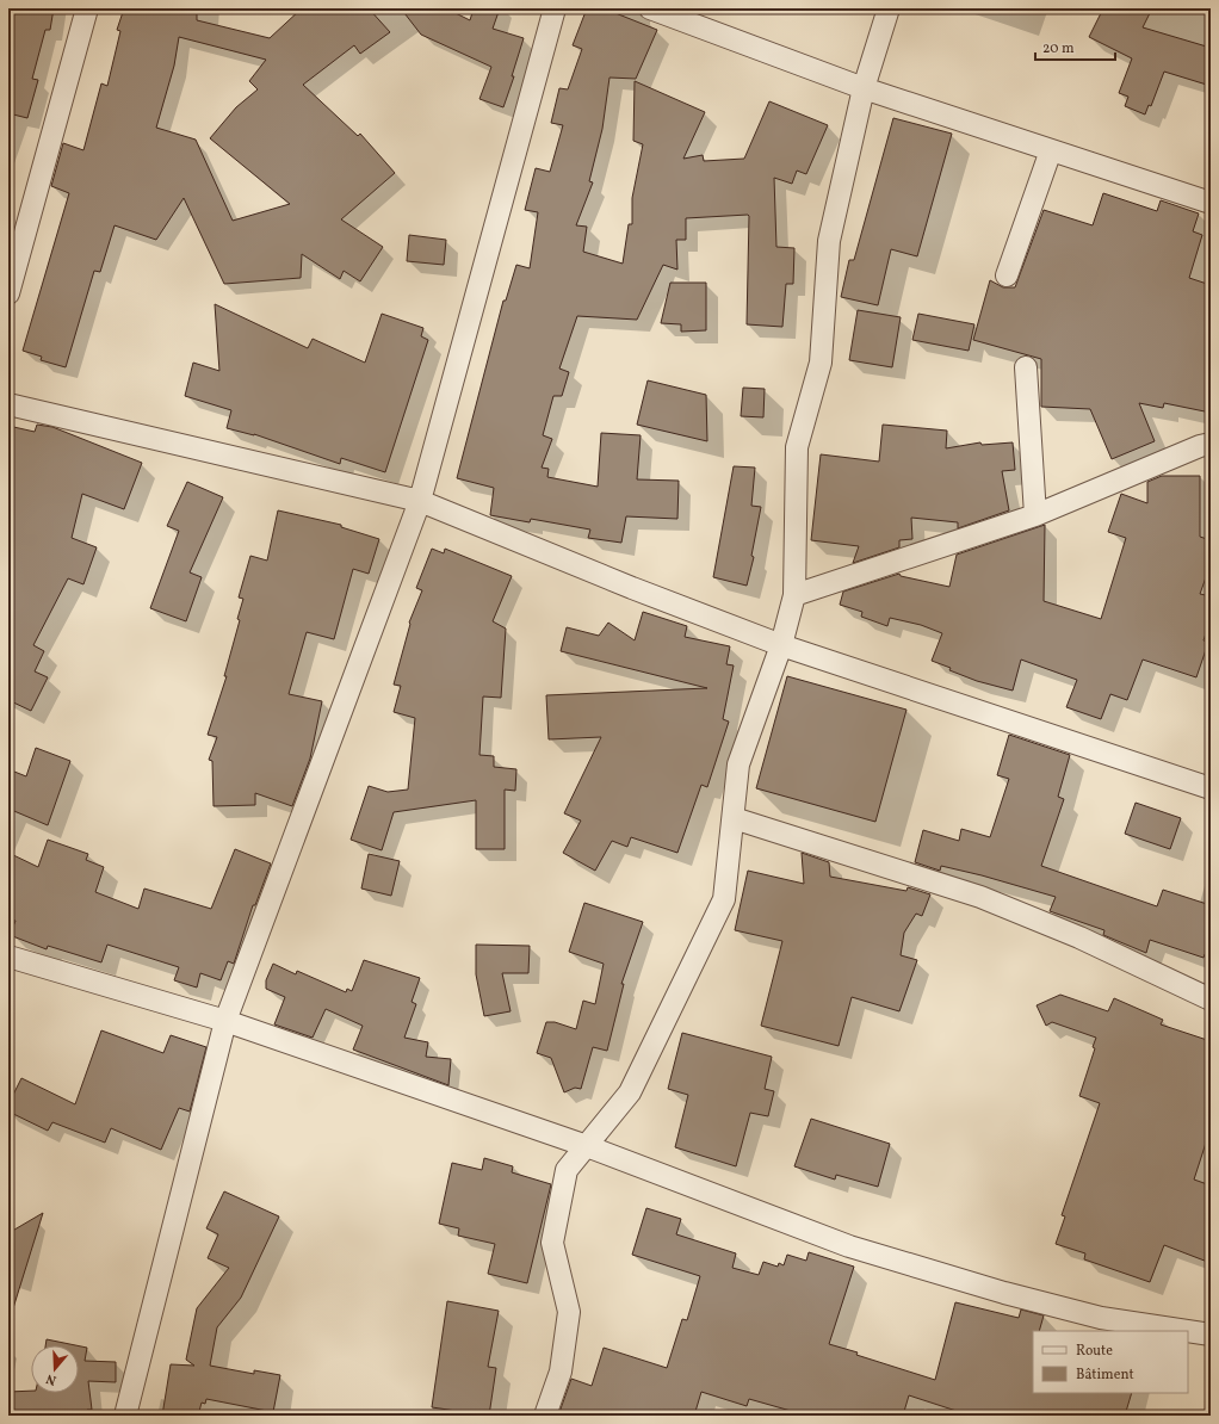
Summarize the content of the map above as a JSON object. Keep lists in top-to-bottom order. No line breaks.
{"legend":["Route","Bâtiment"],"scale_bar":"20 m","north":"bottom"}
